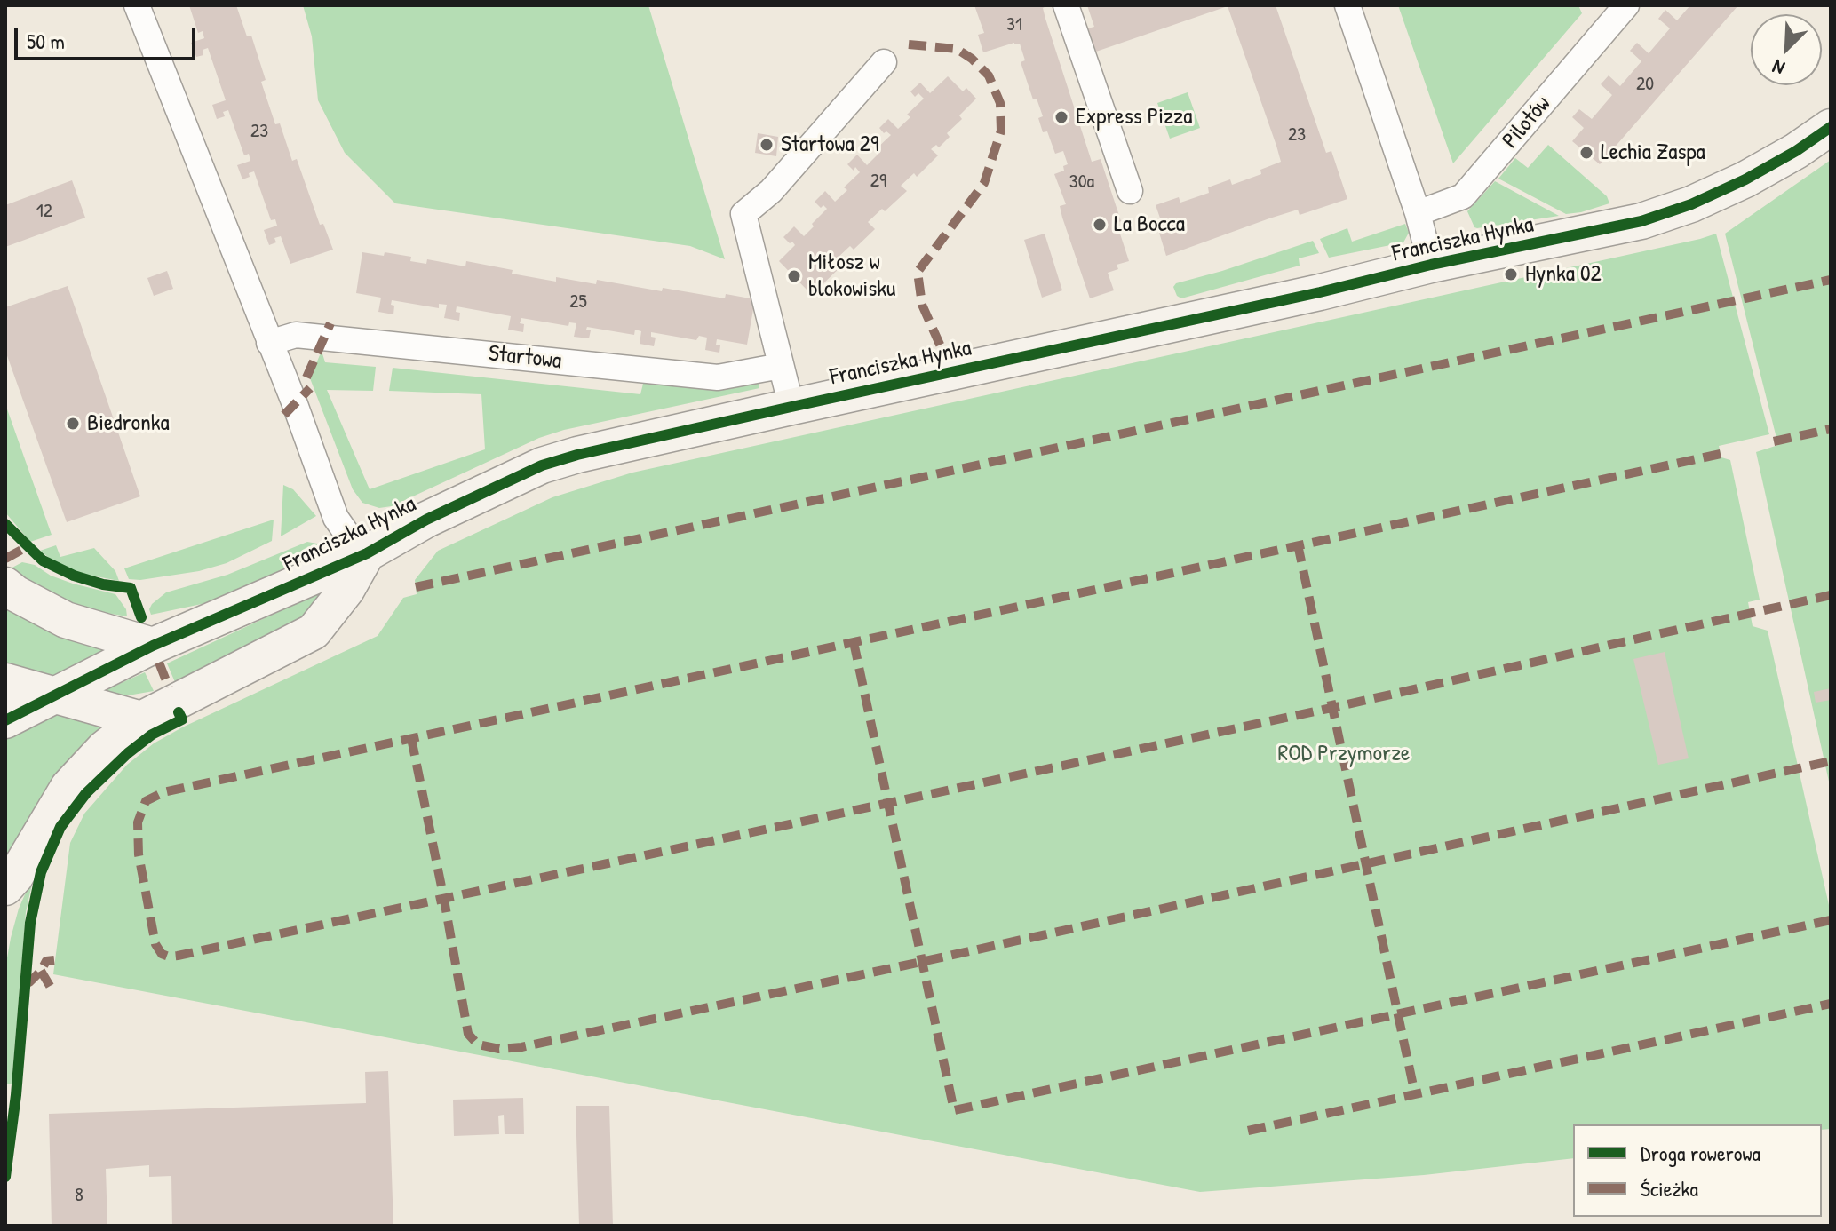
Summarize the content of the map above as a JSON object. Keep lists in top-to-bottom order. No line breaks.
{"streets":{"street":["Pilotów","Franciszka Hynka","Startowa"]},"parks":["ROD Przymorze"],"places":["Express Pizza","Startowa 29","Lechia Zaspa","La Bocca","Hynka 02","Miłosz w blokowisku","Biedronka"],"house_numbers":["31","20","23","23","29","30a","12","25","8"],"legend":["Droga rowerowa","Ścieżka"],"scale_bar":"50 m","north":"bottom left"}
